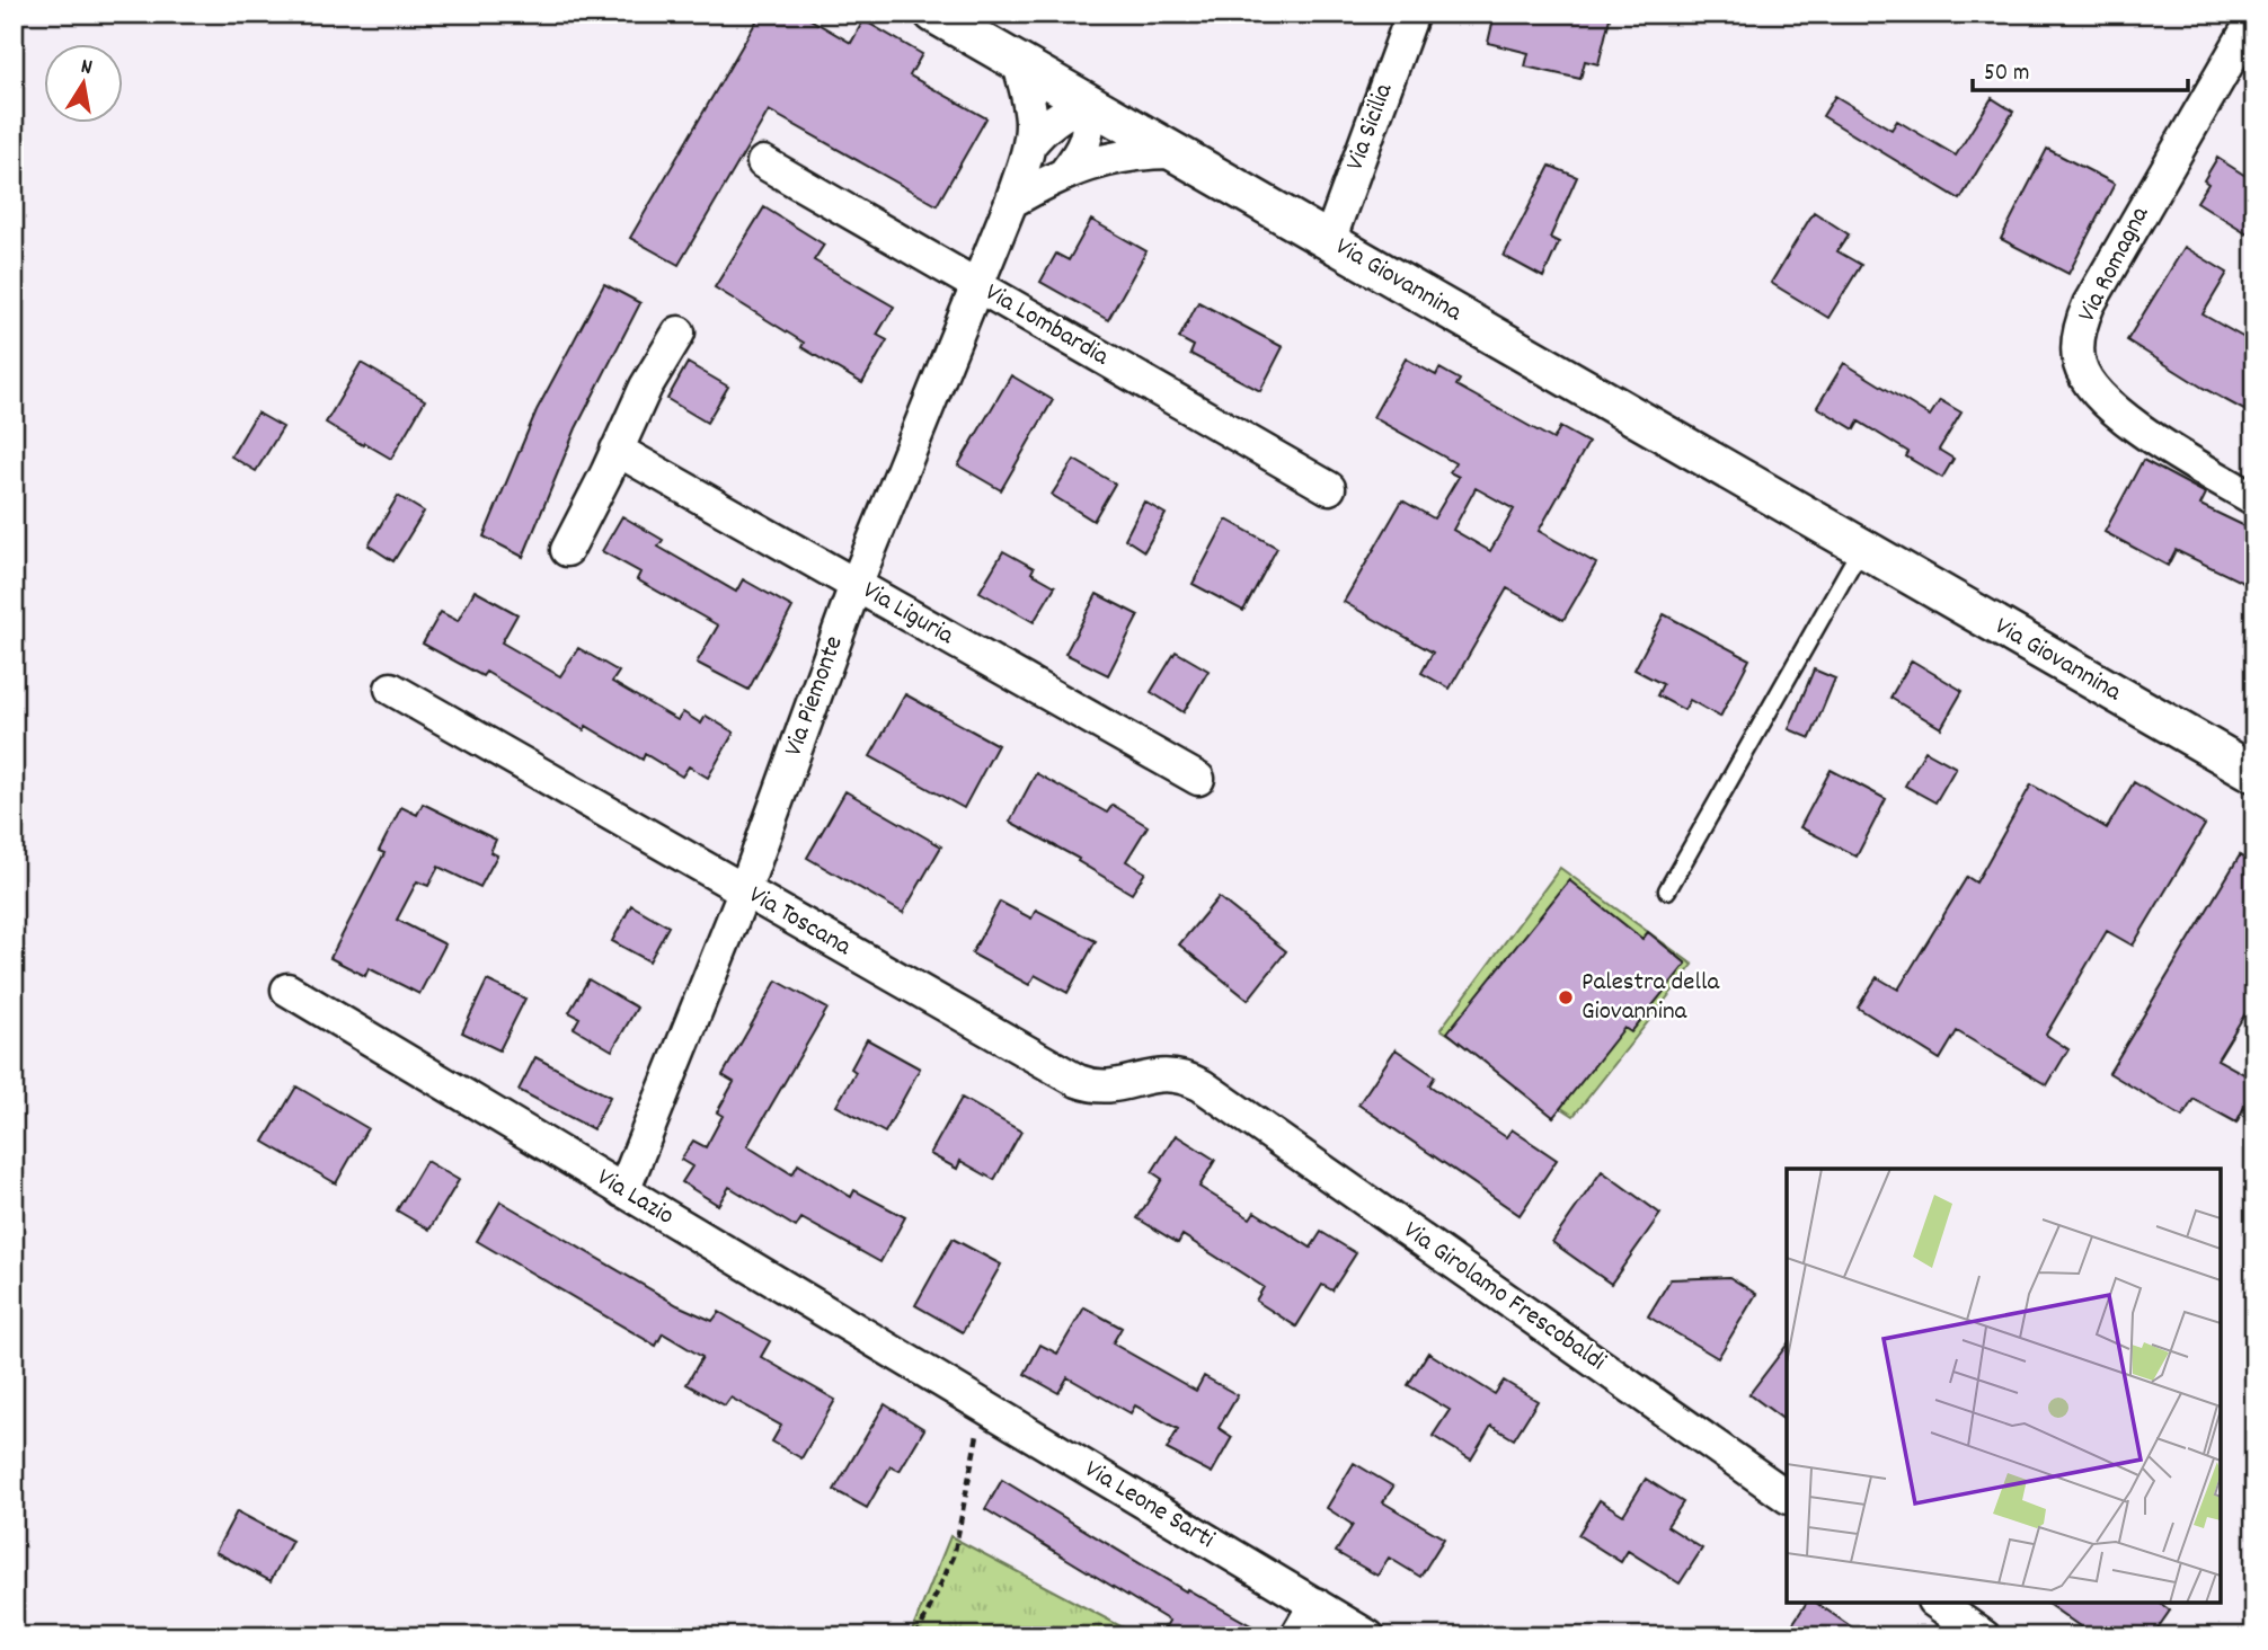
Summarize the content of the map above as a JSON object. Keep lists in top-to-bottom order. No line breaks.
{"streets":{"street":["Via Sicilia","Via Romagna","Via Giovannina","Via Lombardia","Via Liguria","Via Piemonte","Via Toscana","Via Lazio","Via Girolamo Frescobaldi","Via Leone Sarti"]},"crossings":[["Via Sicilia","Via Giovannina"],["Via Giovannina","Via Piemonte"],["Via Lombardia","Via Piemonte"],["Via Liguria","Via Piemonte"],["Via Piemonte","Via Toscana"],["Via Piemonte","Via Lazio"],["Via Toscana","Via Girolamo Frescobaldi"],["Via Lazio","Via Leone Sarti"]],"places":["Palestra della Giovannina"],"scale_bar":"50 m","north":"top"}
